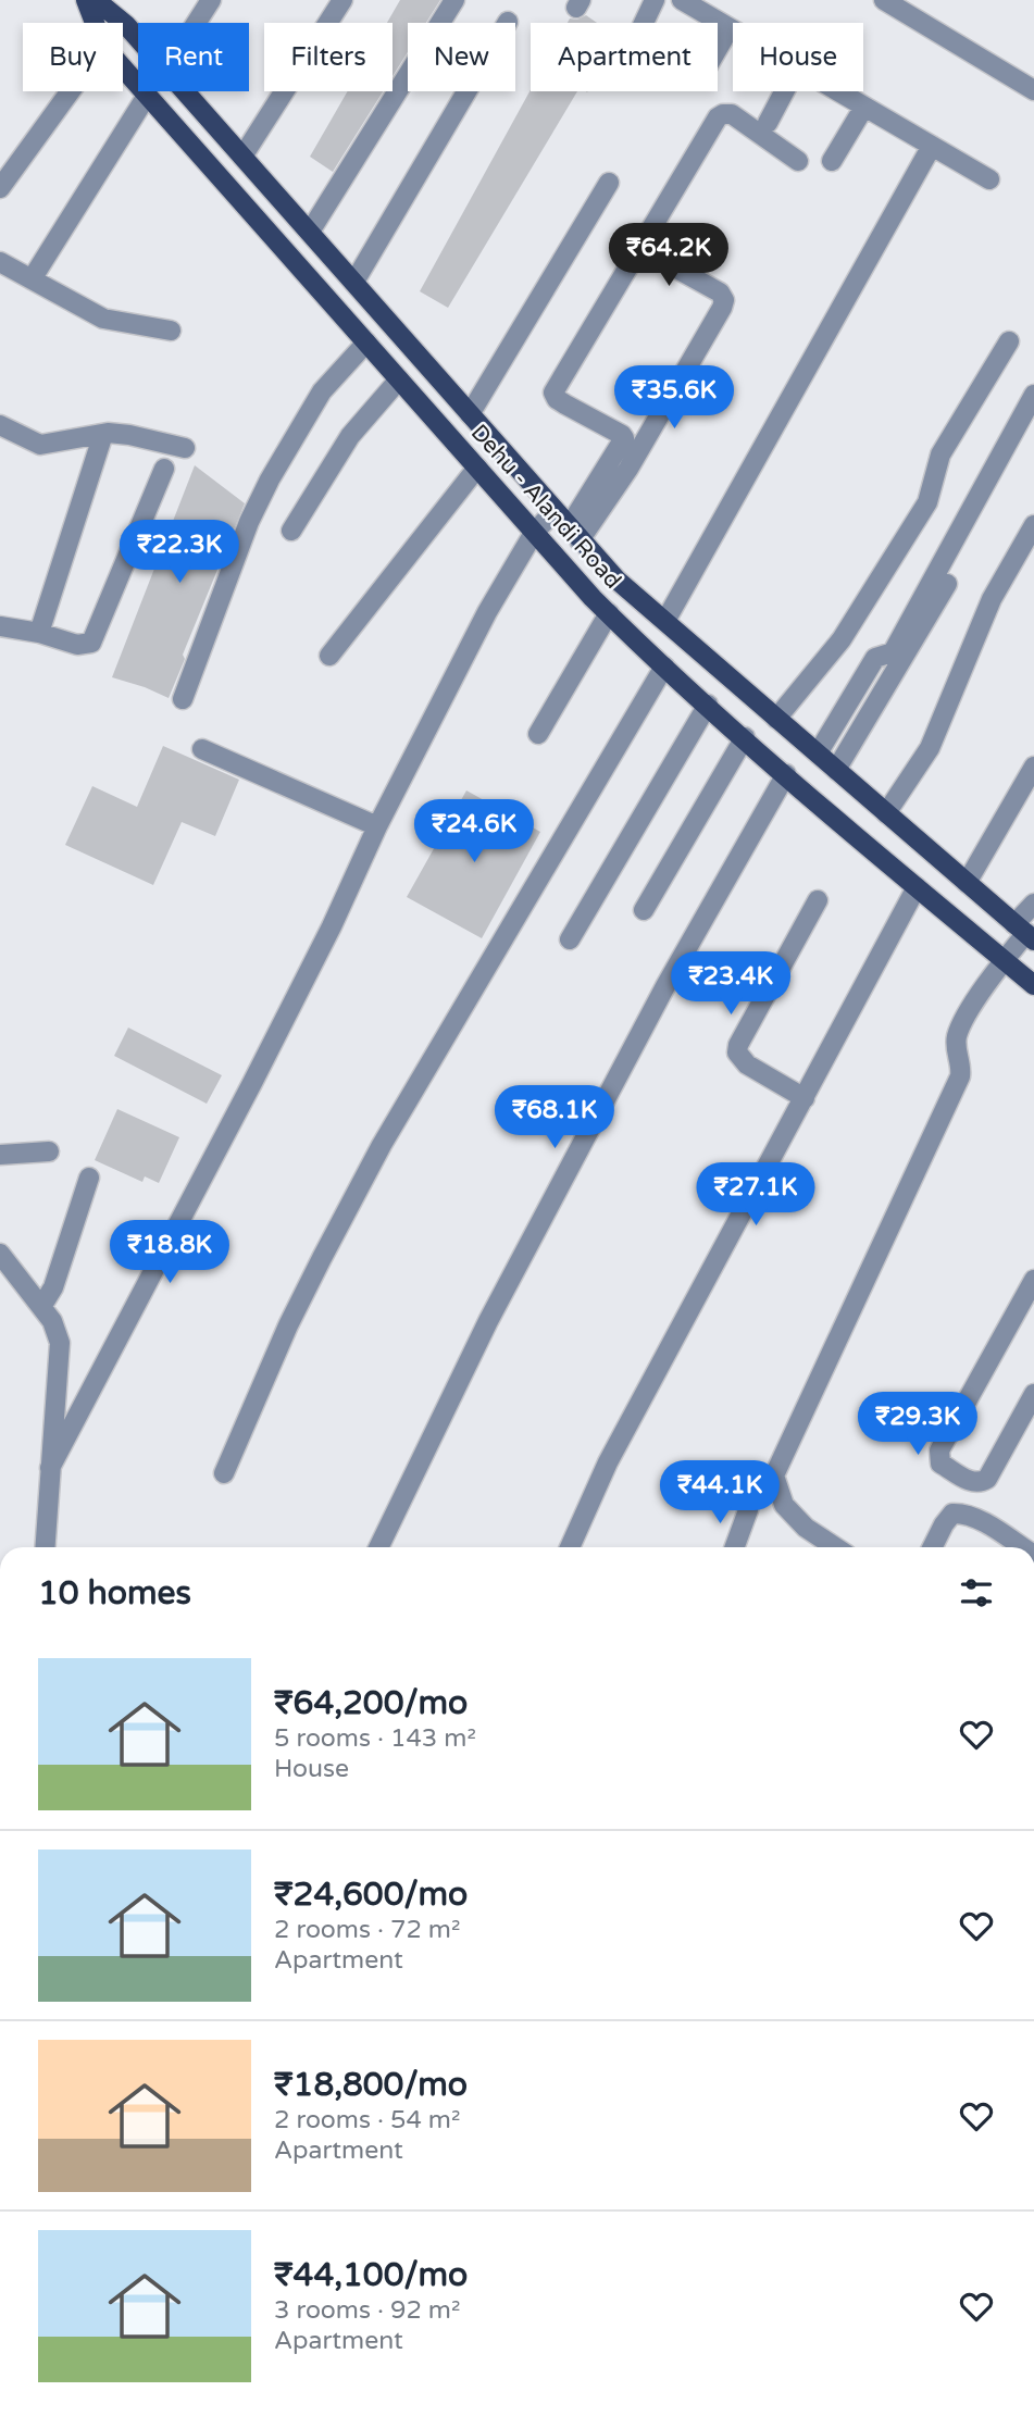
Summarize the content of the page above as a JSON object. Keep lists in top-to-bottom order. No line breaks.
{"streets":{"main road":["Dehu - Alandi Road"]},"page":{"chip":["Buy","Rent","Filters","New","Apartment","House"],"price":["₹64.2K","₹35.6K","₹22.3K","₹24.6K","₹23.4K","₹68.1K","₹27.1K","₹18.8K","₹29.3K","₹44.1K"],"heading":"10 homes","list":[{"name":"₹64,200/mo","note":"5 rooms · 143 m² · House"},{"name":"₹24,600/mo","note":"2 rooms · 72 m² · Apartment"},{"name":"₹18,800/mo","note":"2 rooms · 54 m² · Apartment"},{"name":"₹44,100/mo","note":"3 rooms · 92 m² · Apartment"}]}}
